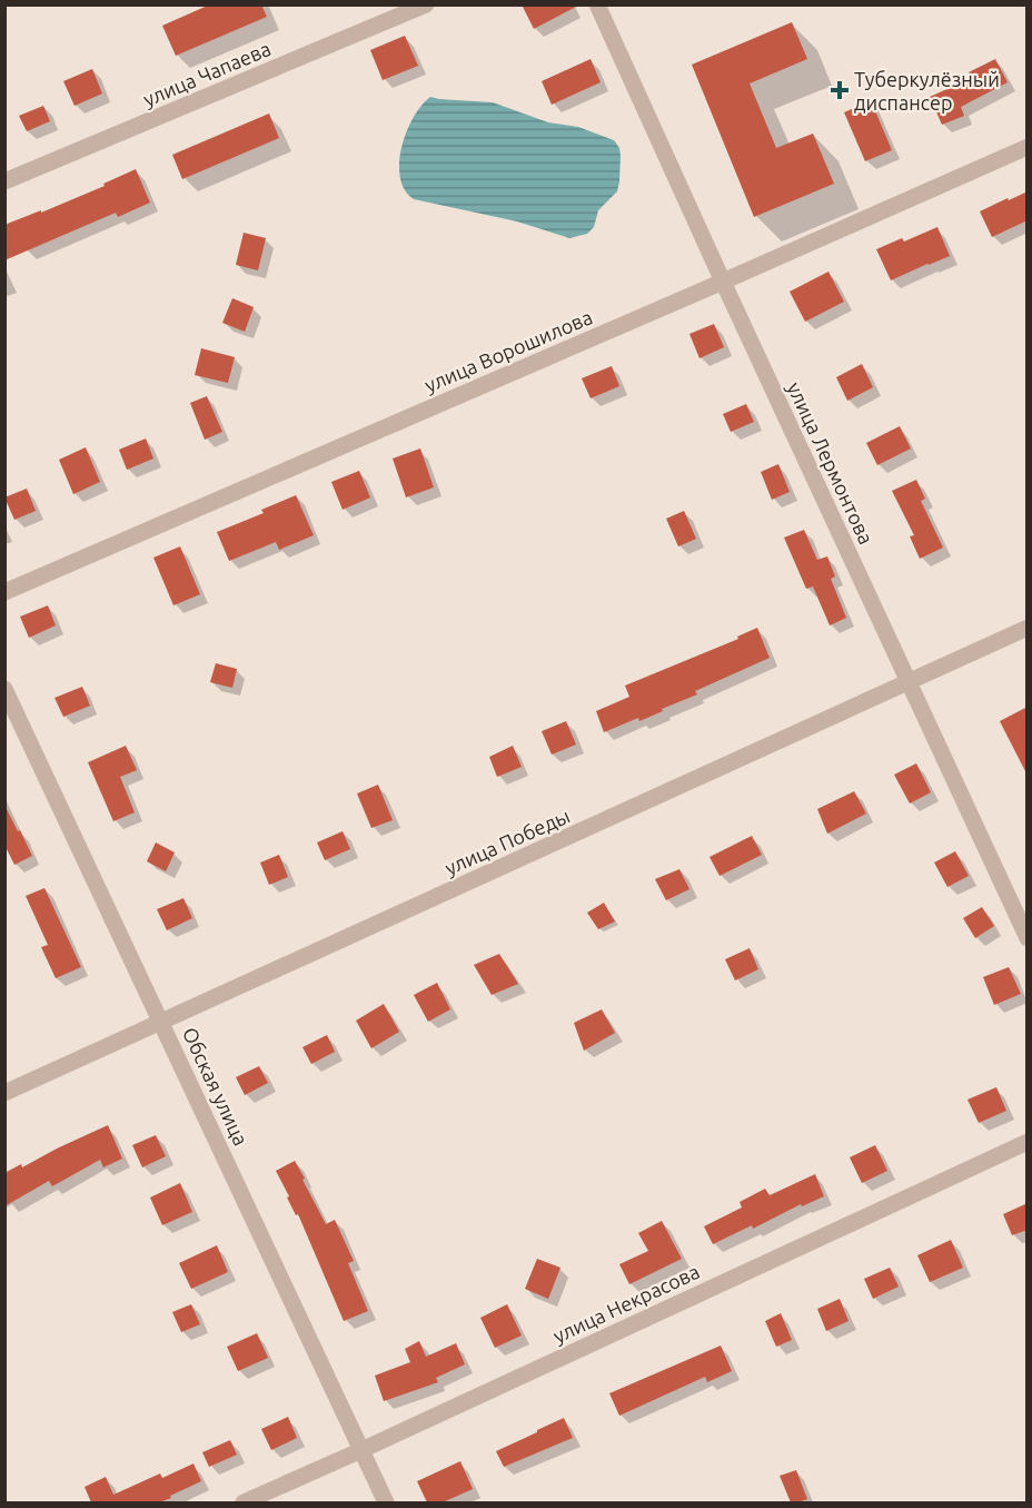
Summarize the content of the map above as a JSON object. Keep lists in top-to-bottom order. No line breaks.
{"streets":{"street":["улица Чапаева","улица Ворошилова","улица Лермонтова","улица Победы","Обская улица","улица Некрасова"]},"crossings":[["улица Ворошилова","улица Лермонтова"],["улица Лермонтова","улица Победы"],["улица Победы","Обская улица"],["Обская улица","улица Некрасова"]],"places":{"health":["Туберкулёзный диспансер"]}}
